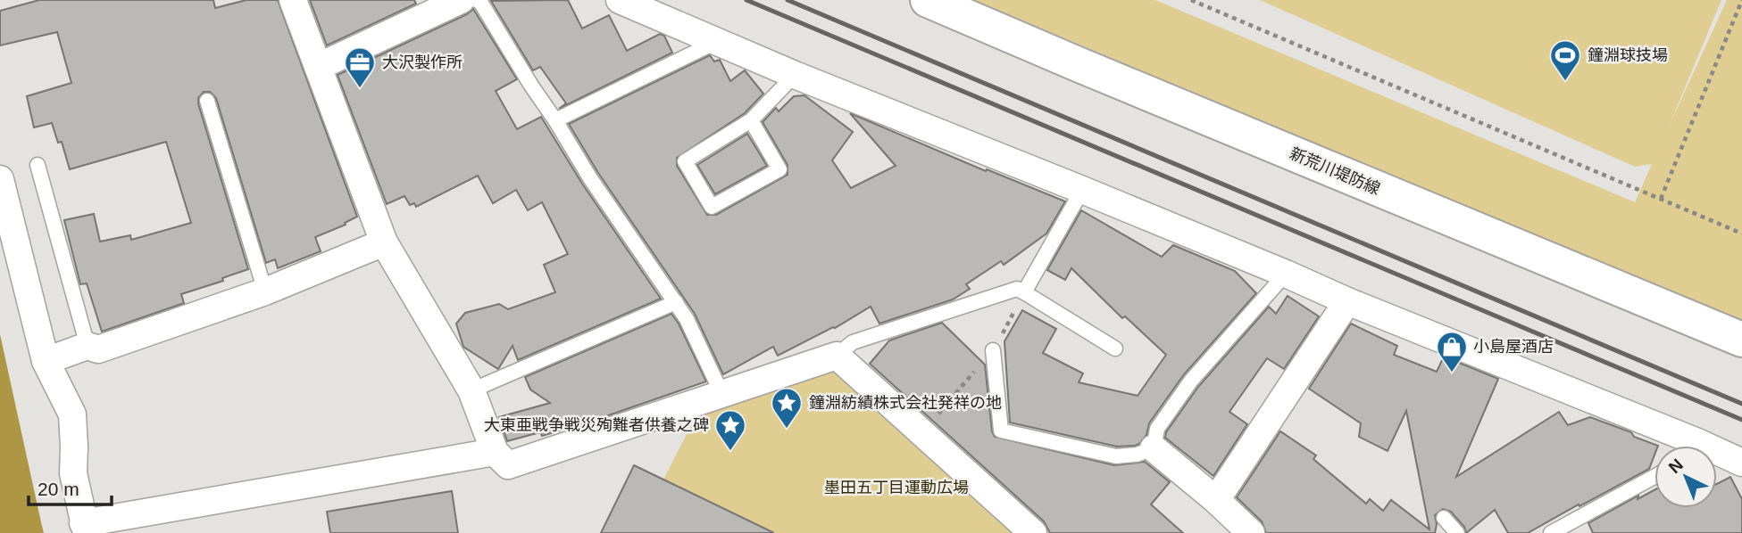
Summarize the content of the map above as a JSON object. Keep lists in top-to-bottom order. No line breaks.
{"streets":{"main road":["新荒川堤防線"]},"parks":["墨田五丁目運動広場"],"places":{"sports":["鐘淵球技場"],"office":["大沢製作所"],"shop":["小島屋酒店"],"place":["鐘淵紡績株式会社発祥の地","大東亜戦争戦災殉難者供養之碑"]},"scale_bar":"20 m","north":"top left"}
